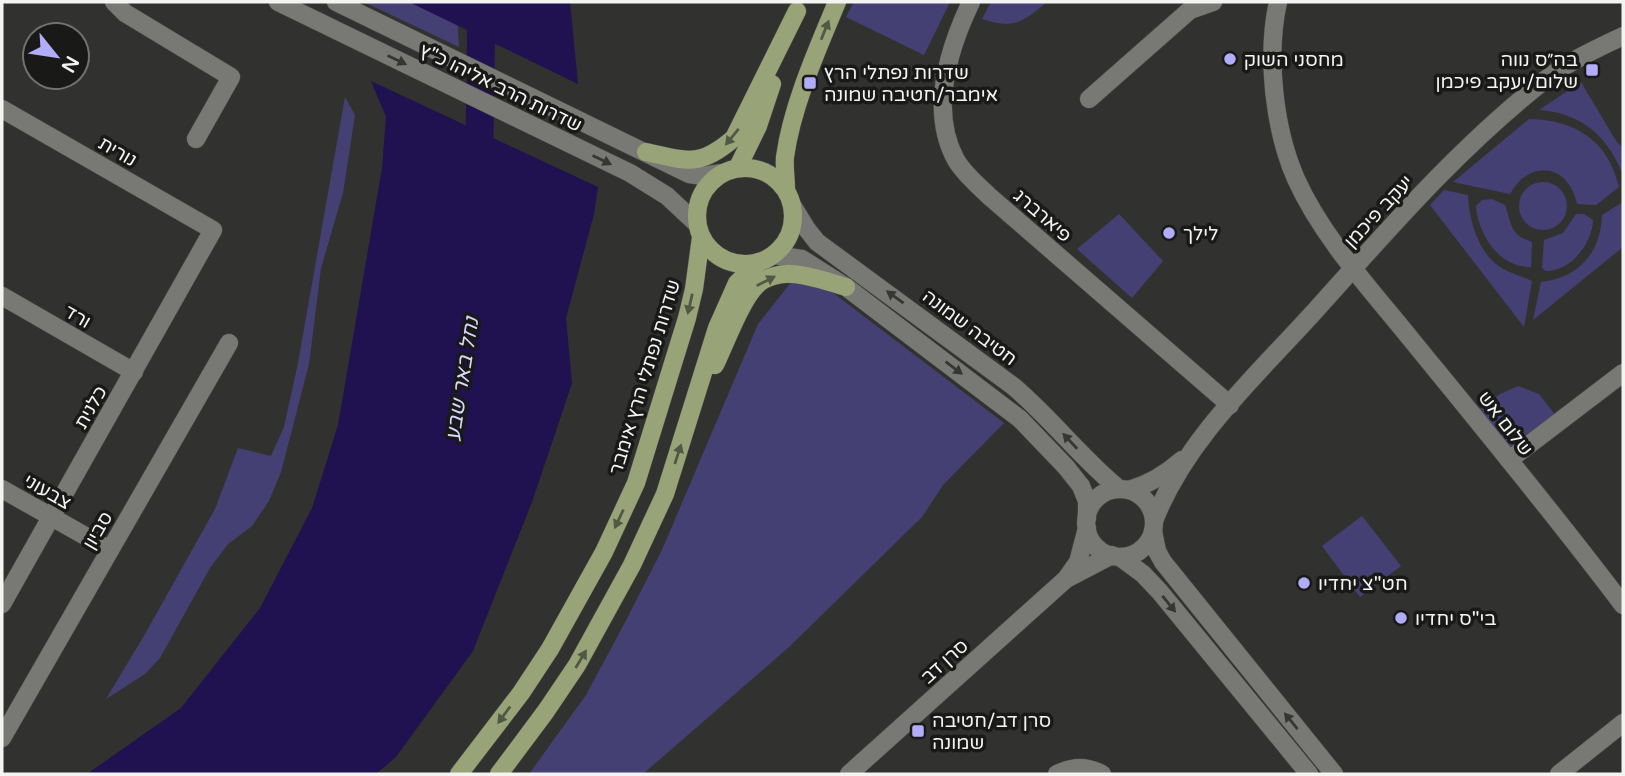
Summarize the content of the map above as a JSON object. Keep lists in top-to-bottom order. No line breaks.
{"streets":{"main road":["שדרות נפתלי הרץ אימבר"],"street":["שדרות הרב אליהו כ\"ץ","נורית","יעקב פיכמן","פיארברג","ורד","חטיבה שמונה","כלנית","שלום אש","צבעוני","סביון","סרן דב"]},"crossings":[["שדרות הרב אליהו כ\"ץ","חטיבה שמונה"],["שדרות הרב אליהו כ\"ץ","שדרות נפתלי הרץ אימבר"],["נורית","כלנית"],["יעקב פיכמן","פיארברג"],["יעקב פיכמן","חטיבה שמונה"],["יעקב פיכמן","שלום אש"],["יעקב פיכמן","סרן דב"],["ורד","כלנית"],["חטיבה שמונה","שדרות נפתלי הרץ אימבר"],["חטיבה שמונה","סרן דב"],["כלנית","צבעוני"],["צבעוני","סביון"]],"water":["נחל באר שבע"],"places":{"other":["מחסני השוק","לילך","חט\"צ יחדיו","בי\"ס יחדיו"],"transit":["בה״ס נווה שלום/יעקב פיכמן","שדרות נפתלי הרץ אימבר/חטיבה שמונה","סרן דב/חטיבה שמונה"]},"north":"bottom right"}
